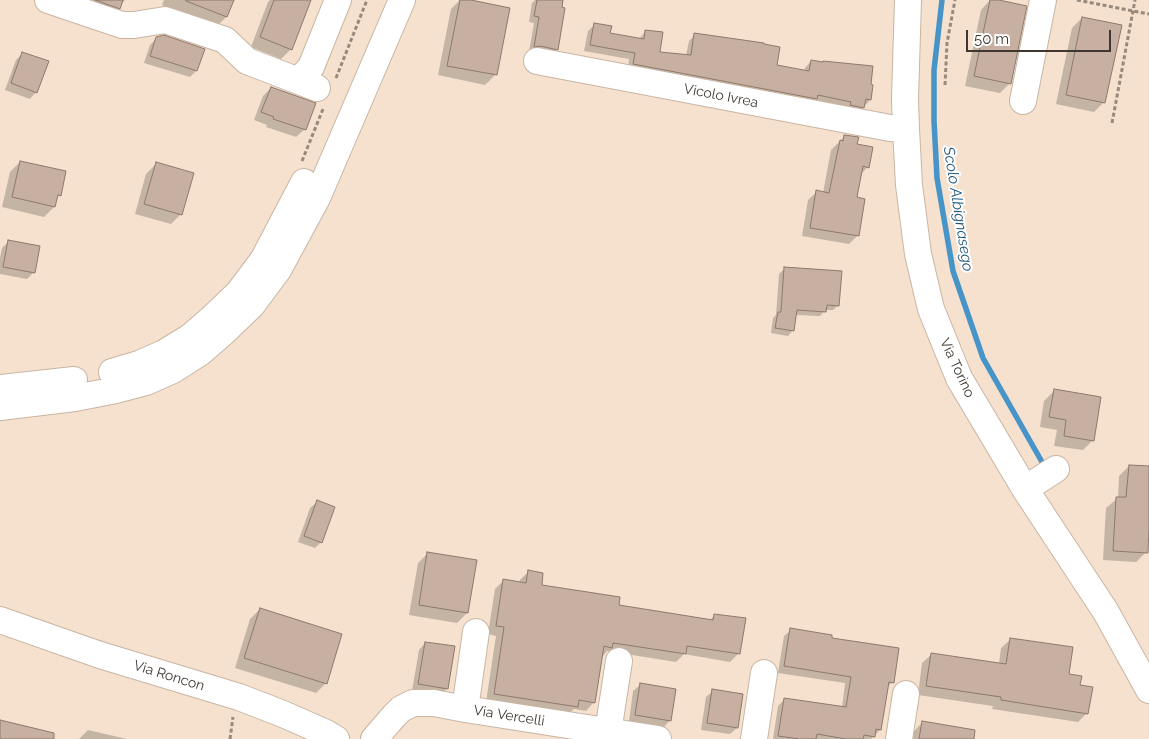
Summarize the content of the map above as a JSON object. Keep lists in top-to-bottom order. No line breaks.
{"streets":{"street":["Vicolo Ivrea","Via Torino","Via Roncon","Via Vercelli"]},"crossings":[["Vicolo Ivrea","Via Torino"]],"water":["Scolo Albignasego"],"scale_bar":"50 m"}
